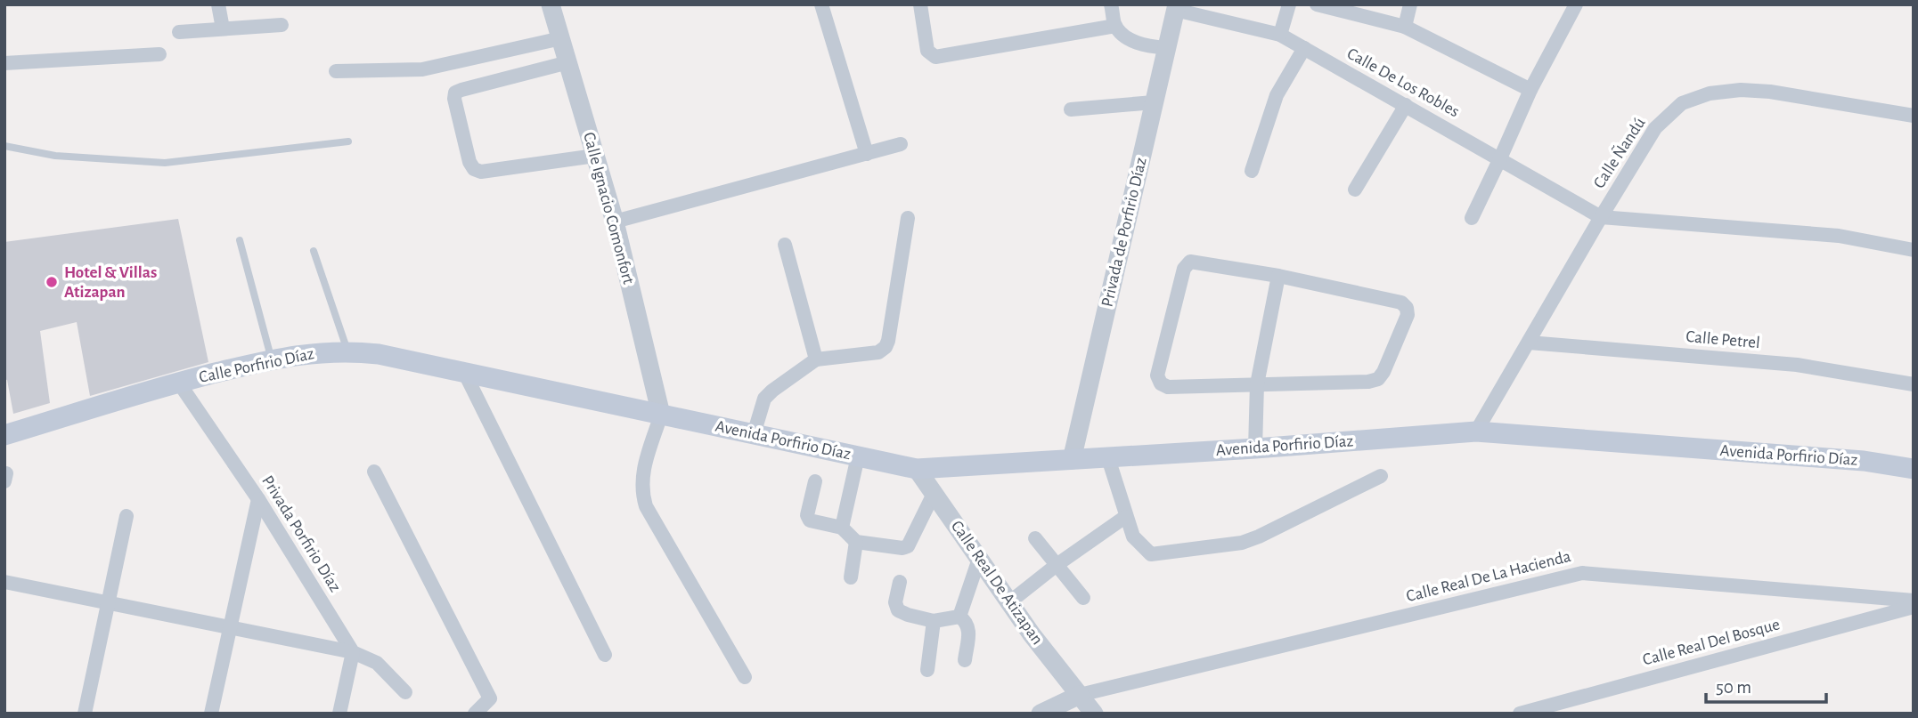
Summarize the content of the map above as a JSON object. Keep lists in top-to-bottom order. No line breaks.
{"streets":{"main road":["Calle Porfirio Díaz","Avenida Porfirio Díaz"],"street":["Calle De Los Robles","Calle Ñandú","Calle Ignacio Comonfort","Privada de Porfirio Díaz","Calle Petrel","Privada Porfirio Díaz","Calle Real De La Hacienda","Calle Real De Atizapan","Calle Real Del Bosque"]},"crossings":[["Calle De Los Robles","Calle Ñandú"],["Calle De Los Robles","Privada de Porfirio Díaz"],["Calle Ñandú","Calle Petrel"],["Calle Ñandú","Avenida Porfirio Díaz"],["Calle Ignacio Comonfort","Calle Porfirio Díaz"],["Calle Ignacio Comonfort","Avenida Porfirio Díaz"],["Privada de Porfirio Díaz","Avenida Porfirio Díaz"],["Calle Porfirio Díaz","Avenida Porfirio Díaz"],["Calle Porfirio Díaz","Privada Porfirio Díaz"],["Avenida Porfirio Díaz","Calle Real De Atizapan"],["Calle Real De La Hacienda","Calle Real De Atizapan"]],"places":["Hotel & Villas Atizapan"],"scale_bar":"50 m"}
